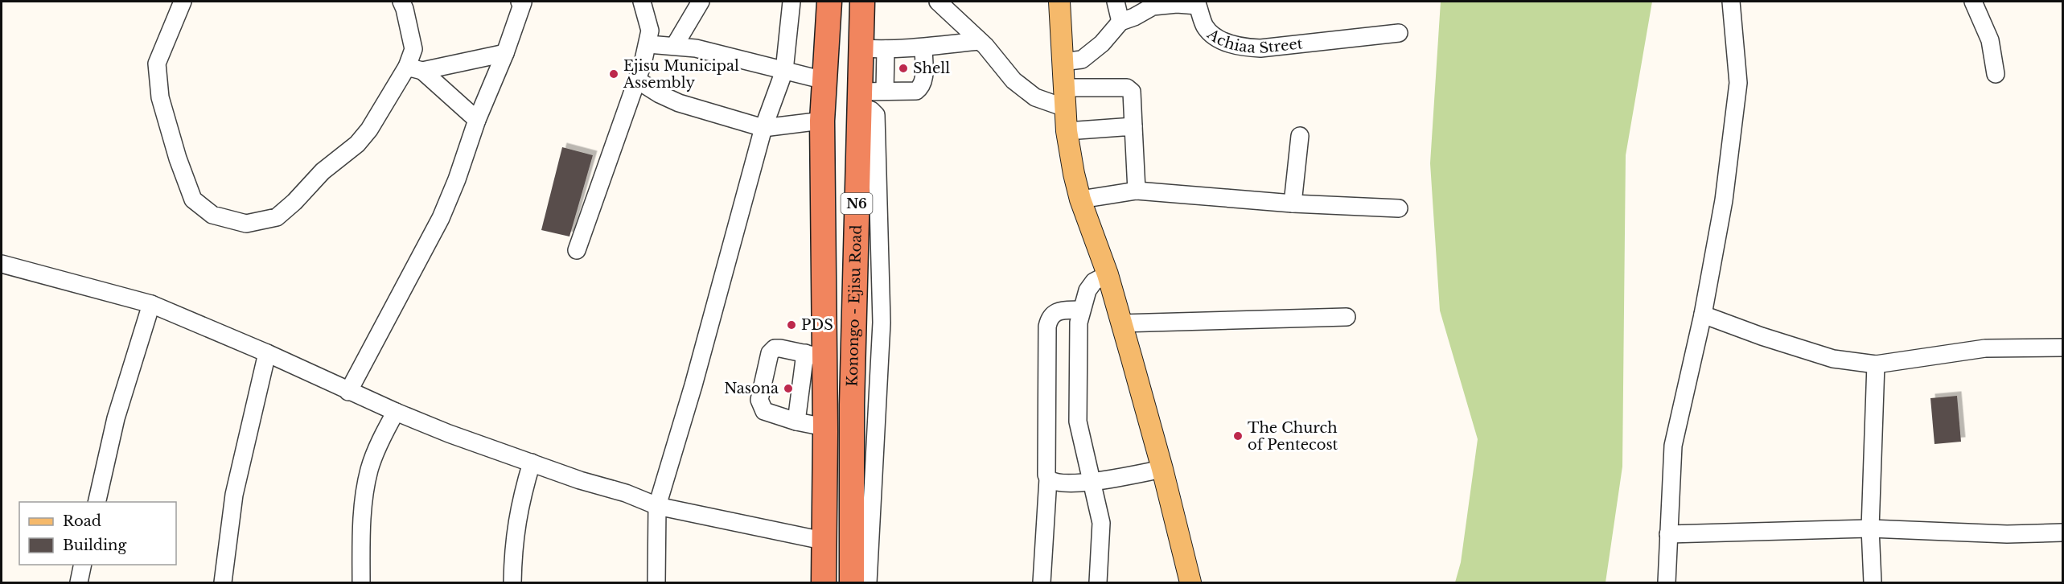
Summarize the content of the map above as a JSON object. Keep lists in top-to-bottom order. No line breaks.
{"streets":{"highway":["N6","Konongo - Ejisu Road"],"street":["Achiaa Street"]},"places":["Shell","Ejisu Municipal Assembly","PDS","Nasona","The Church of Pentecost"],"legend":["Road","Building"]}
